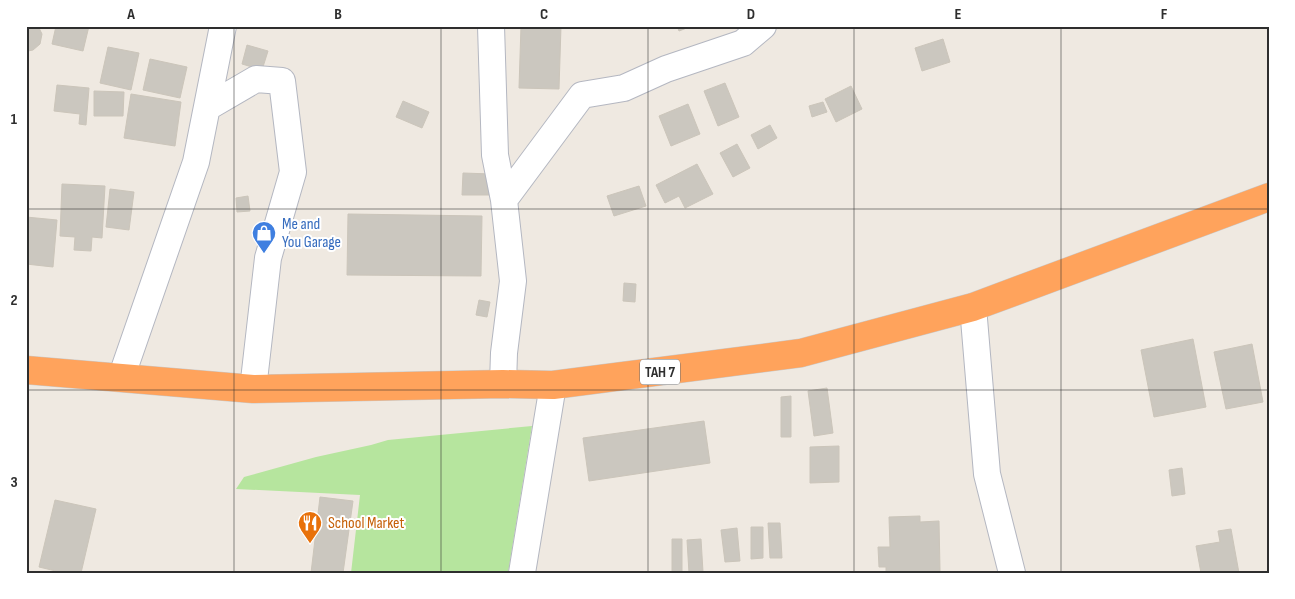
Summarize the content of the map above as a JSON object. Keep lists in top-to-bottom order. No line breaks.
{"streets":{"highway":["TAH 7"]},"places":{"shop":["Me and You Garage"],"restaurant":["School Market"]},"grid":{"columns":["A","B","C","D","E","F"],"rows":["1","2","3"]}}
